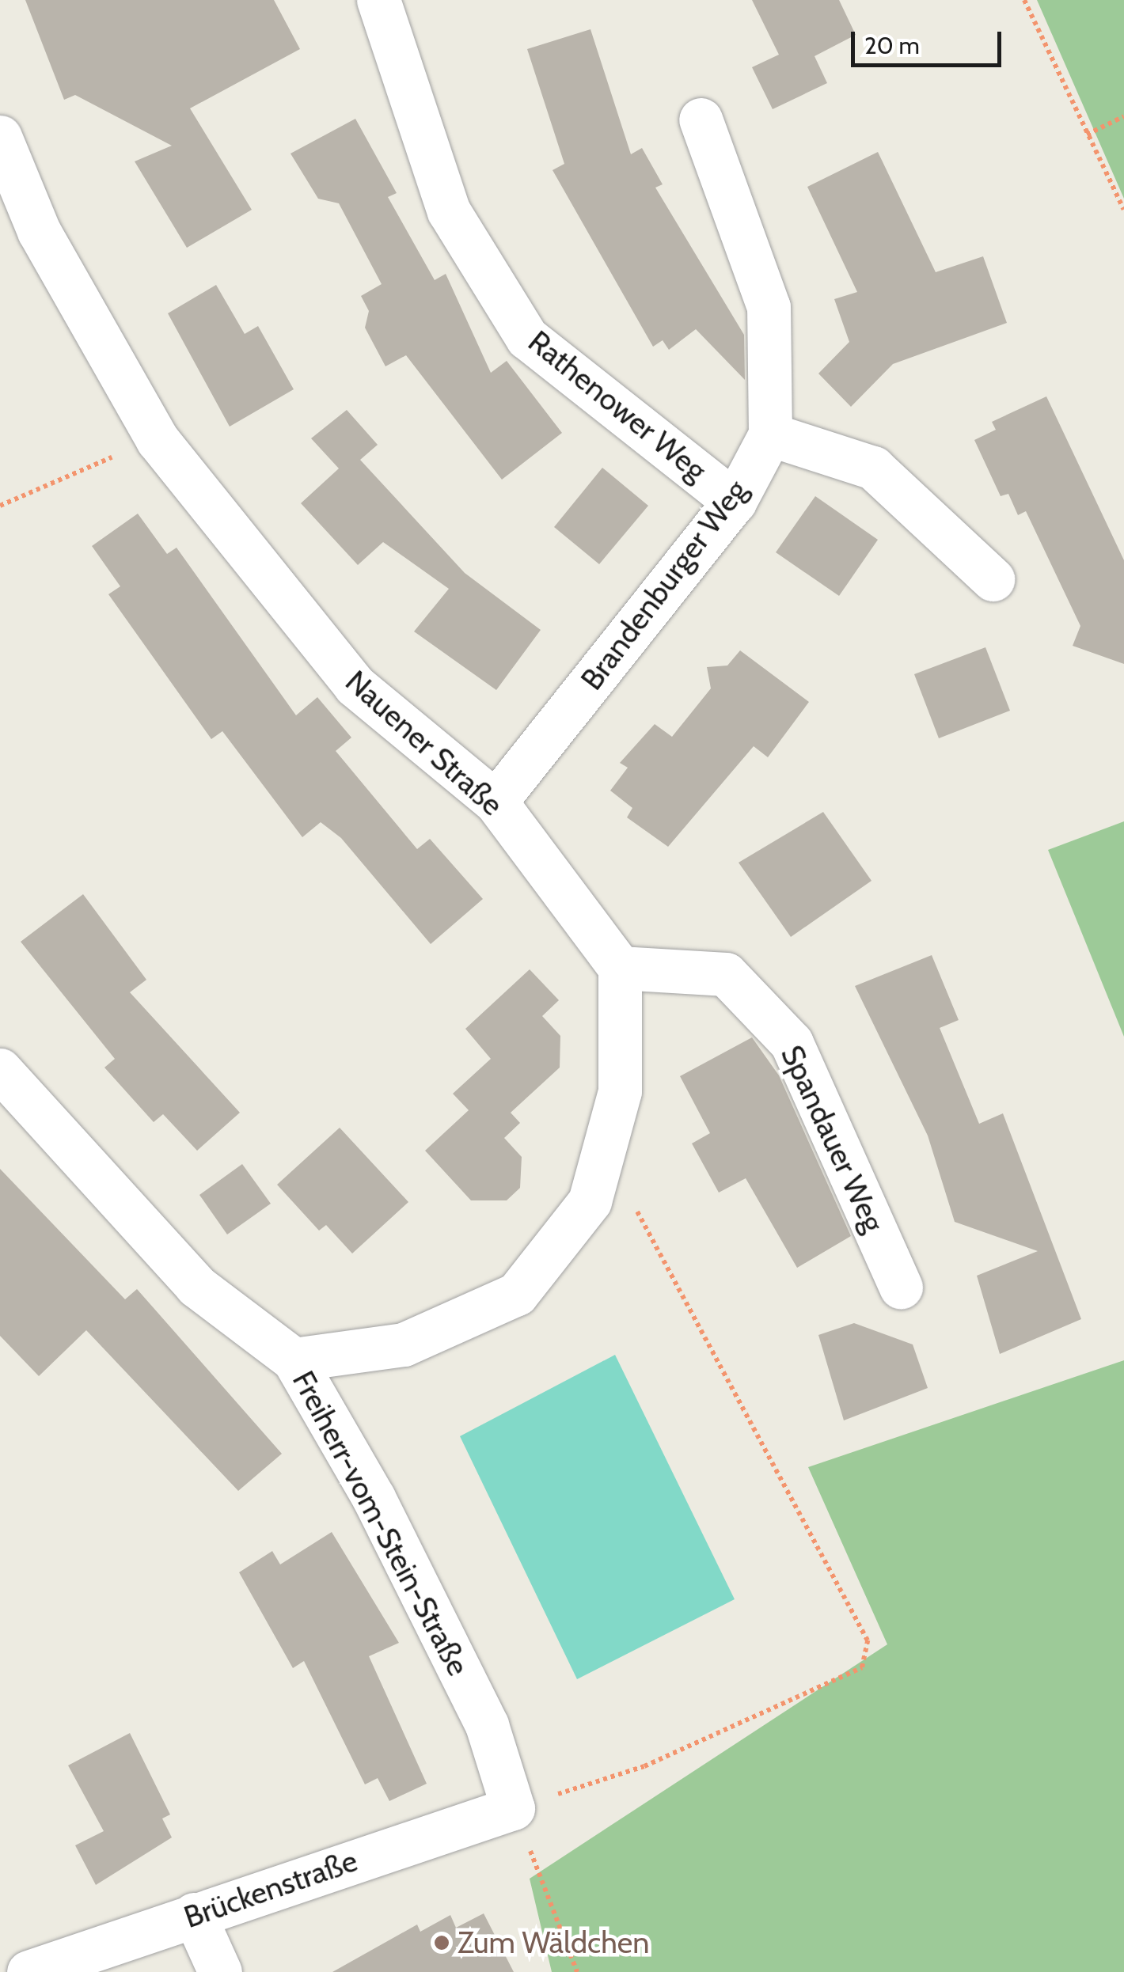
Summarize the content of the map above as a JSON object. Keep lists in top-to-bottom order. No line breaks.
{"streets":{"street":["Rathenower Weg","Brandenburger Weg","Nauener Straße","Spandauer Weg","Freiherr-vom-Stein-Straße","Brückenstraße"]},"crossings":[["Rathenower Weg","Brandenburger Weg"],["Brandenburger Weg","Nauener Straße"],["Nauener Straße","Spandauer Weg"],["Freiherr-vom-Stein-Straße","Brückenstraße"]],"places":["Zum Wäldchen"],"scale_bar":"20 m"}
